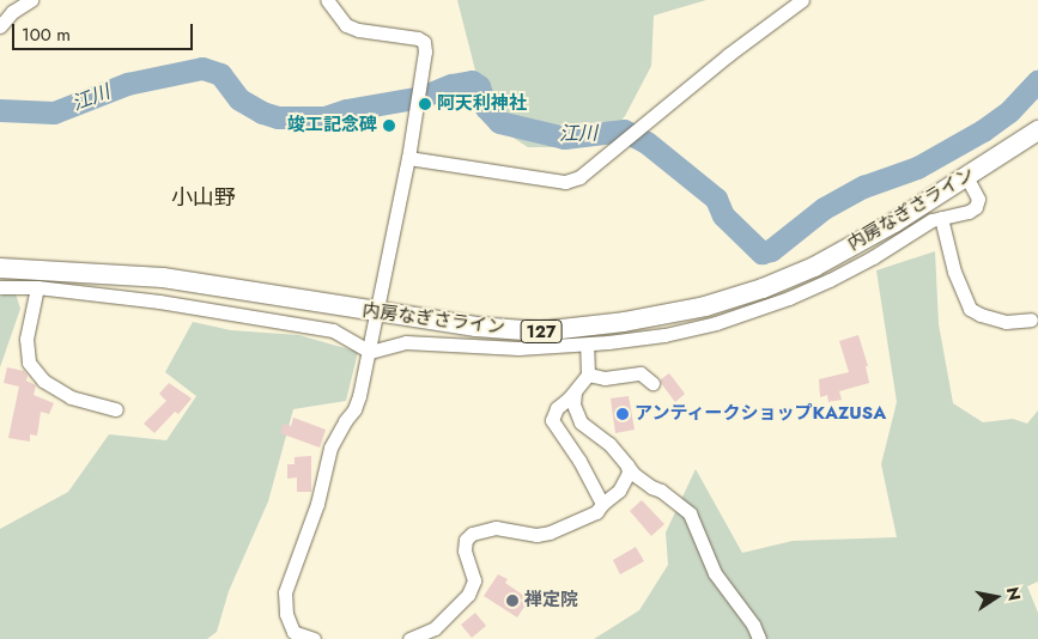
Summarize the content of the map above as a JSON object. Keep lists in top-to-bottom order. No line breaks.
{"streets":{"highway":["内房なぎさライン","127"]},"districts":["小山野"],"water":["江川"],"places":["阿天利神社","竣工記念碑","アンティークショップKAZUSA","禅定院"],"scale_bar":"100 m","north":"right"}
